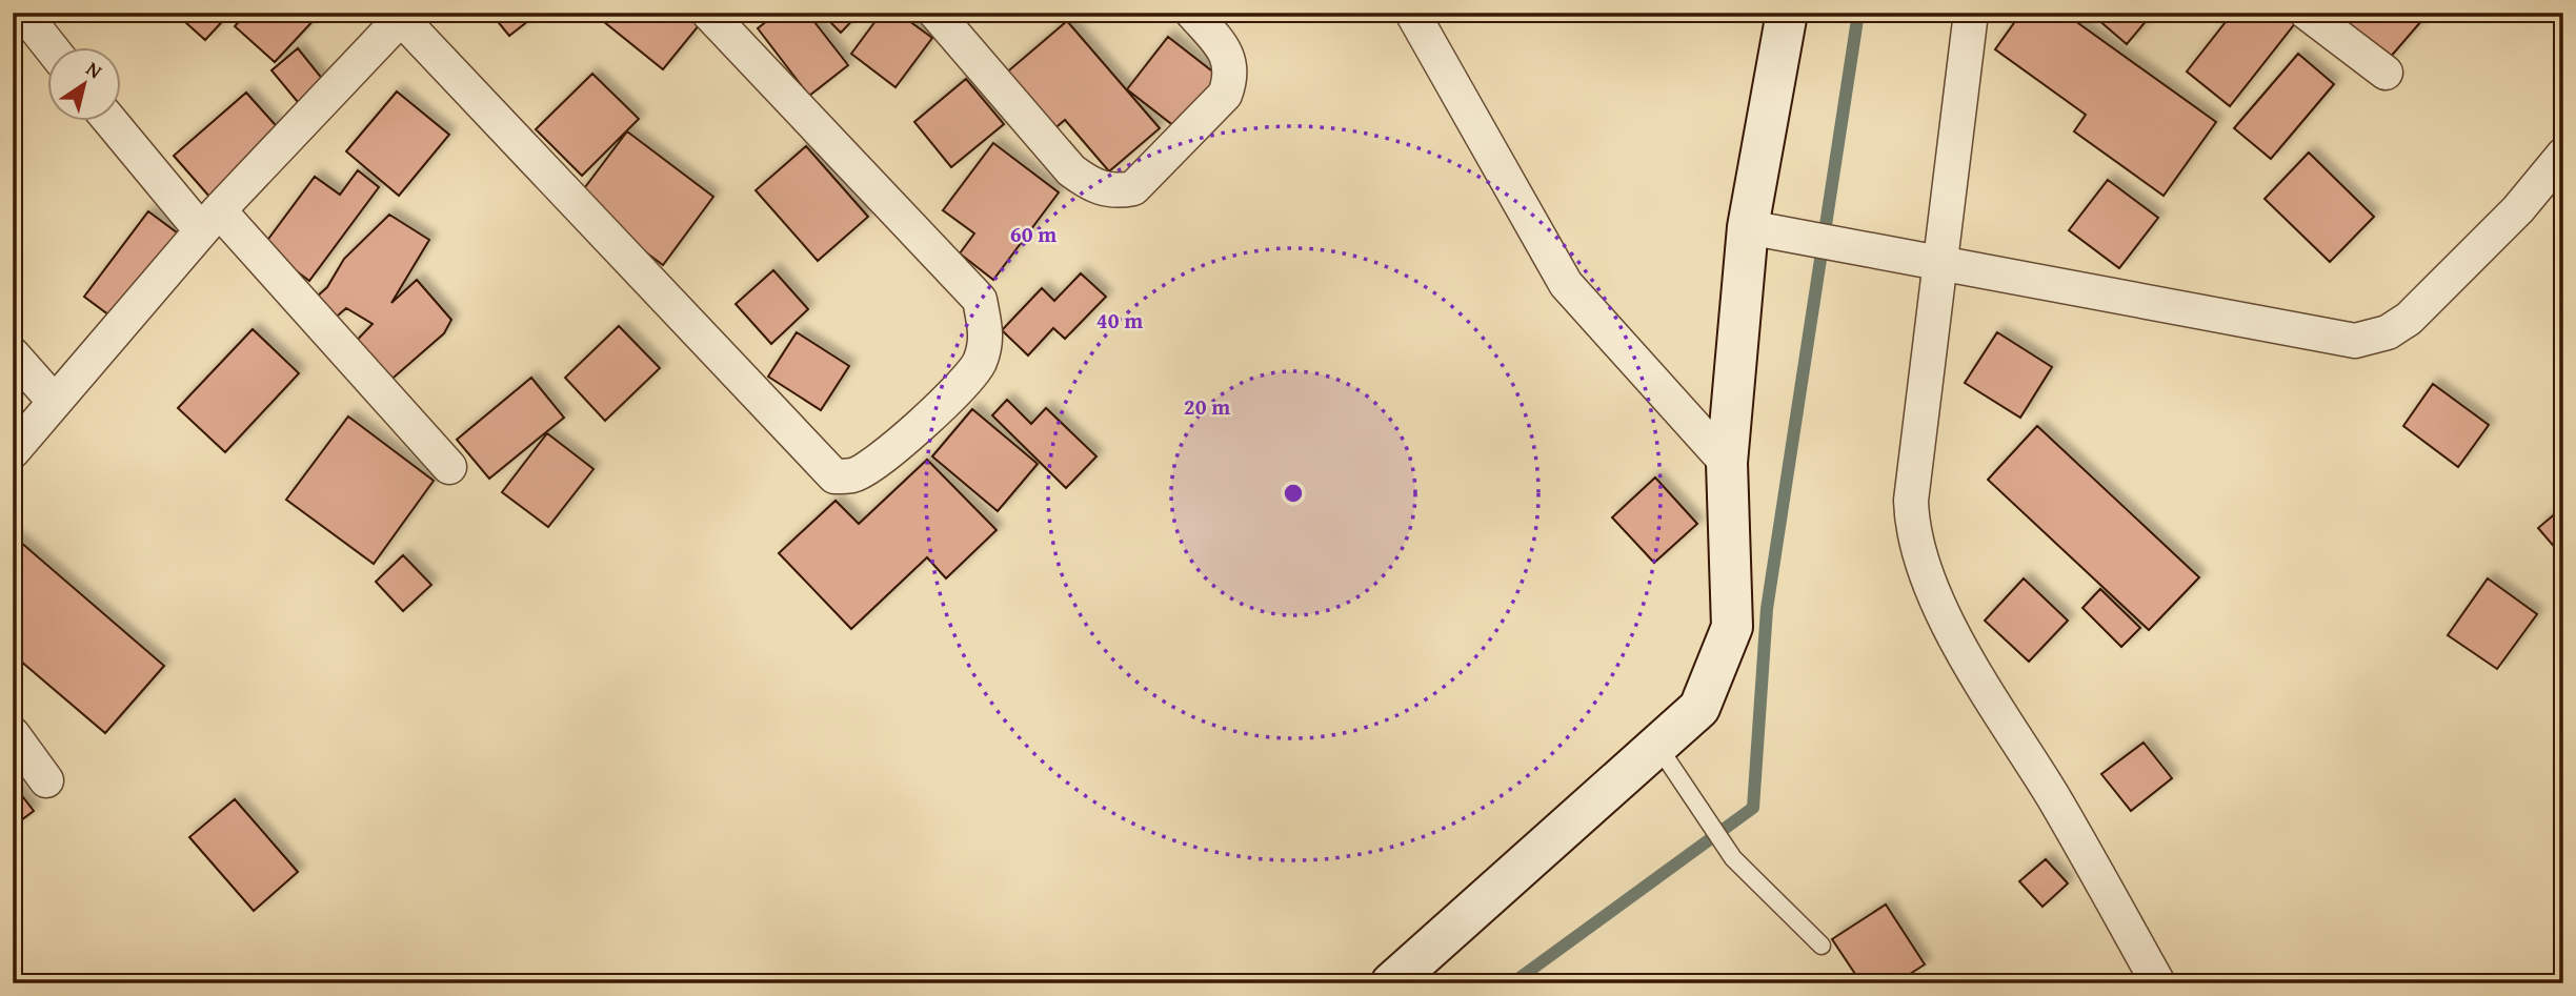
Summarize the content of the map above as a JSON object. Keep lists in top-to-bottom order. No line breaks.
{"north":"top right","rings":["60 m","40 m","20 m"]}
